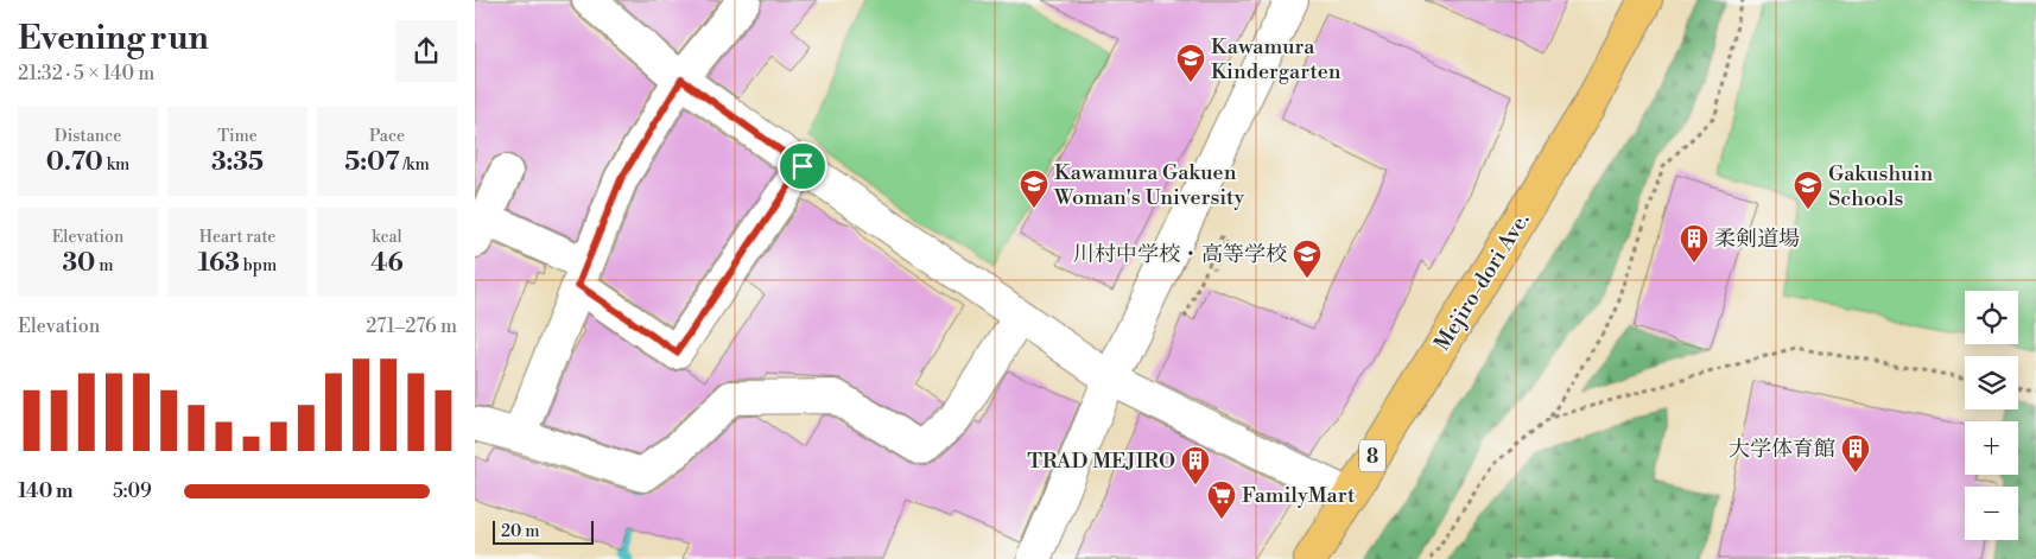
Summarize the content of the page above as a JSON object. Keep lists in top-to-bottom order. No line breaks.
{"streets":{"main road":["Mejiro-dori Ave.","8"]},"places":{"school or university":["Kawamura Kindergarten","Kawamura Gakuen Woman's University","Gakushuin Schools","川村中学校・高等学校"],"building":["柔剣道場","大学体育館","TRAD MEJIRO"],"supermarket":["FamilyMart"]},"scale_bar":"20 m","page":{"heading":["Evening run","21:32 · 5 × 140 m"],"stats":[["Distance","0.70 km"],["Time","3:35"],["Pace","5:07 /km"],["Elevation","30 m"],["Heart rate","163 bpm"],["kcal","46"]],"map_buttons":["+","−"],"chart":["Elevation","271–276 m"],"list":[{"name":"140 m","note":"5:09"}],"scale":"20 m"}}
